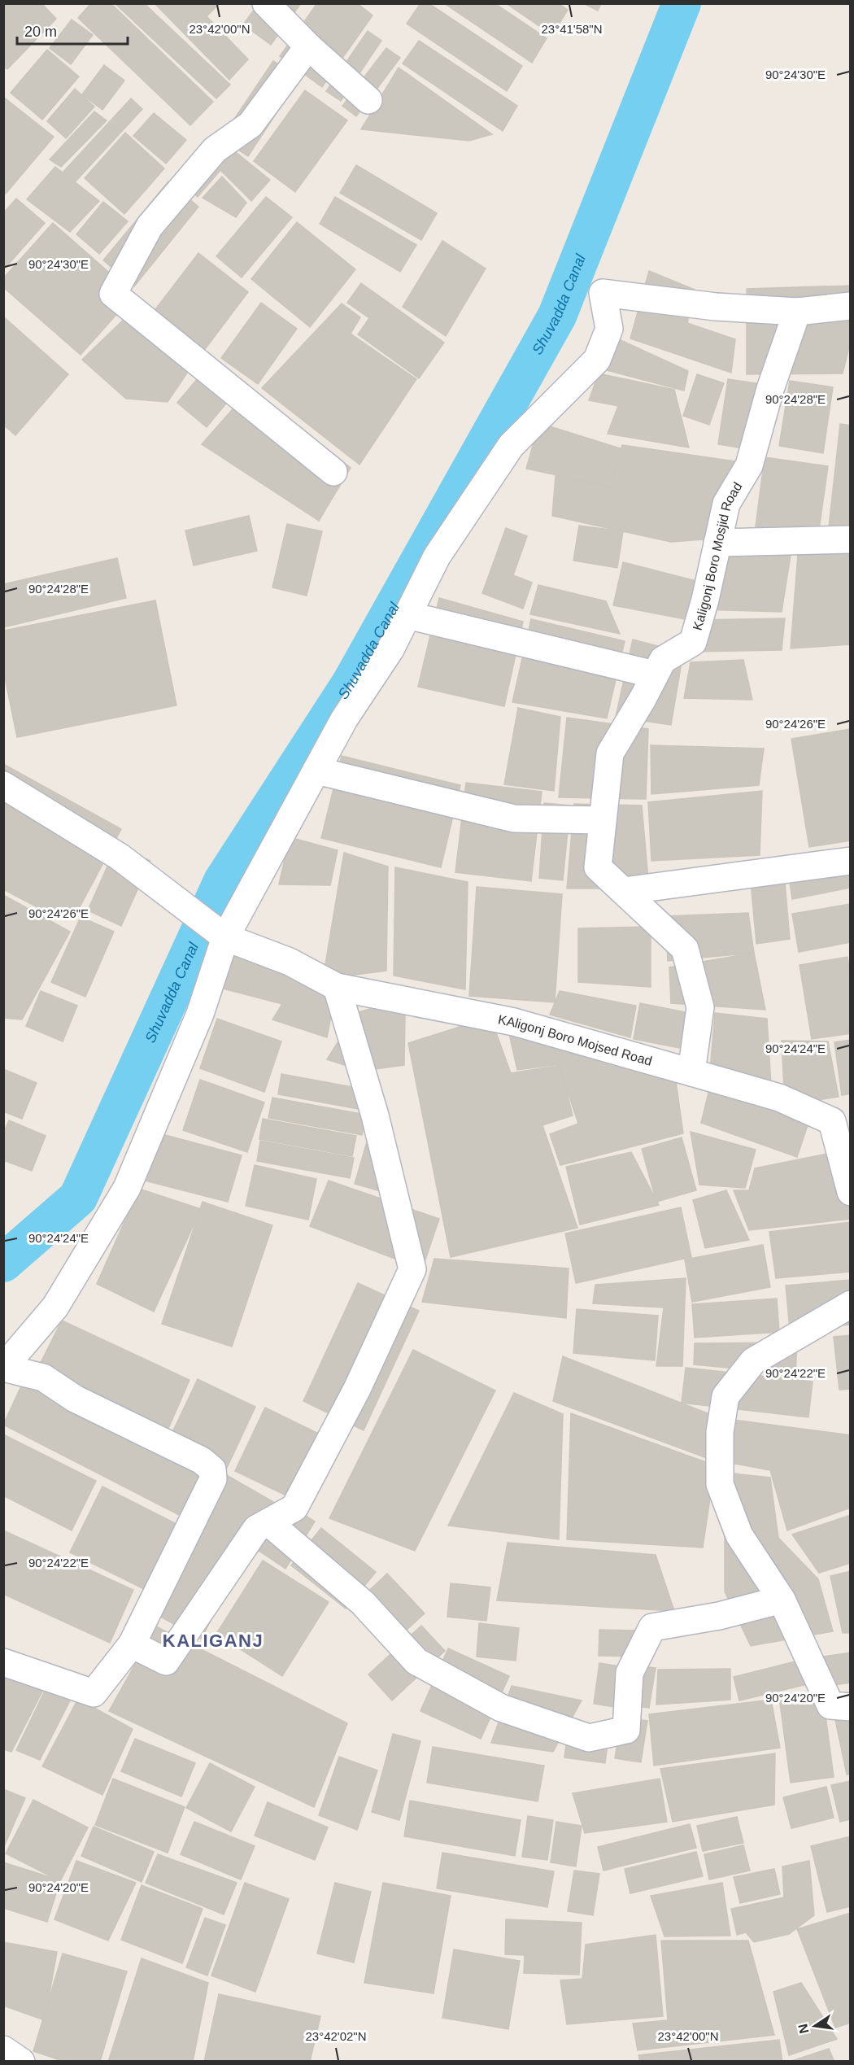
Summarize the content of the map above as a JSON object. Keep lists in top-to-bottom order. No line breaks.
{"streets":{"street":["Kaligonj Boro Mosjid Road","KAligonj Boro Mojsed Road"]},"districts":["KALIGANJ"],"water":["Shuvadda Canal"],"scale_bar":"20 m","north":"left","coordinates":["23°42'00\"N","23°41'58\"N","90°24'30\"E","90°24'28\"E","90°24'26\"E","90°24'24\"E","90°24'22\"E","90°24'20\"E","23°42'02\"N"]}
